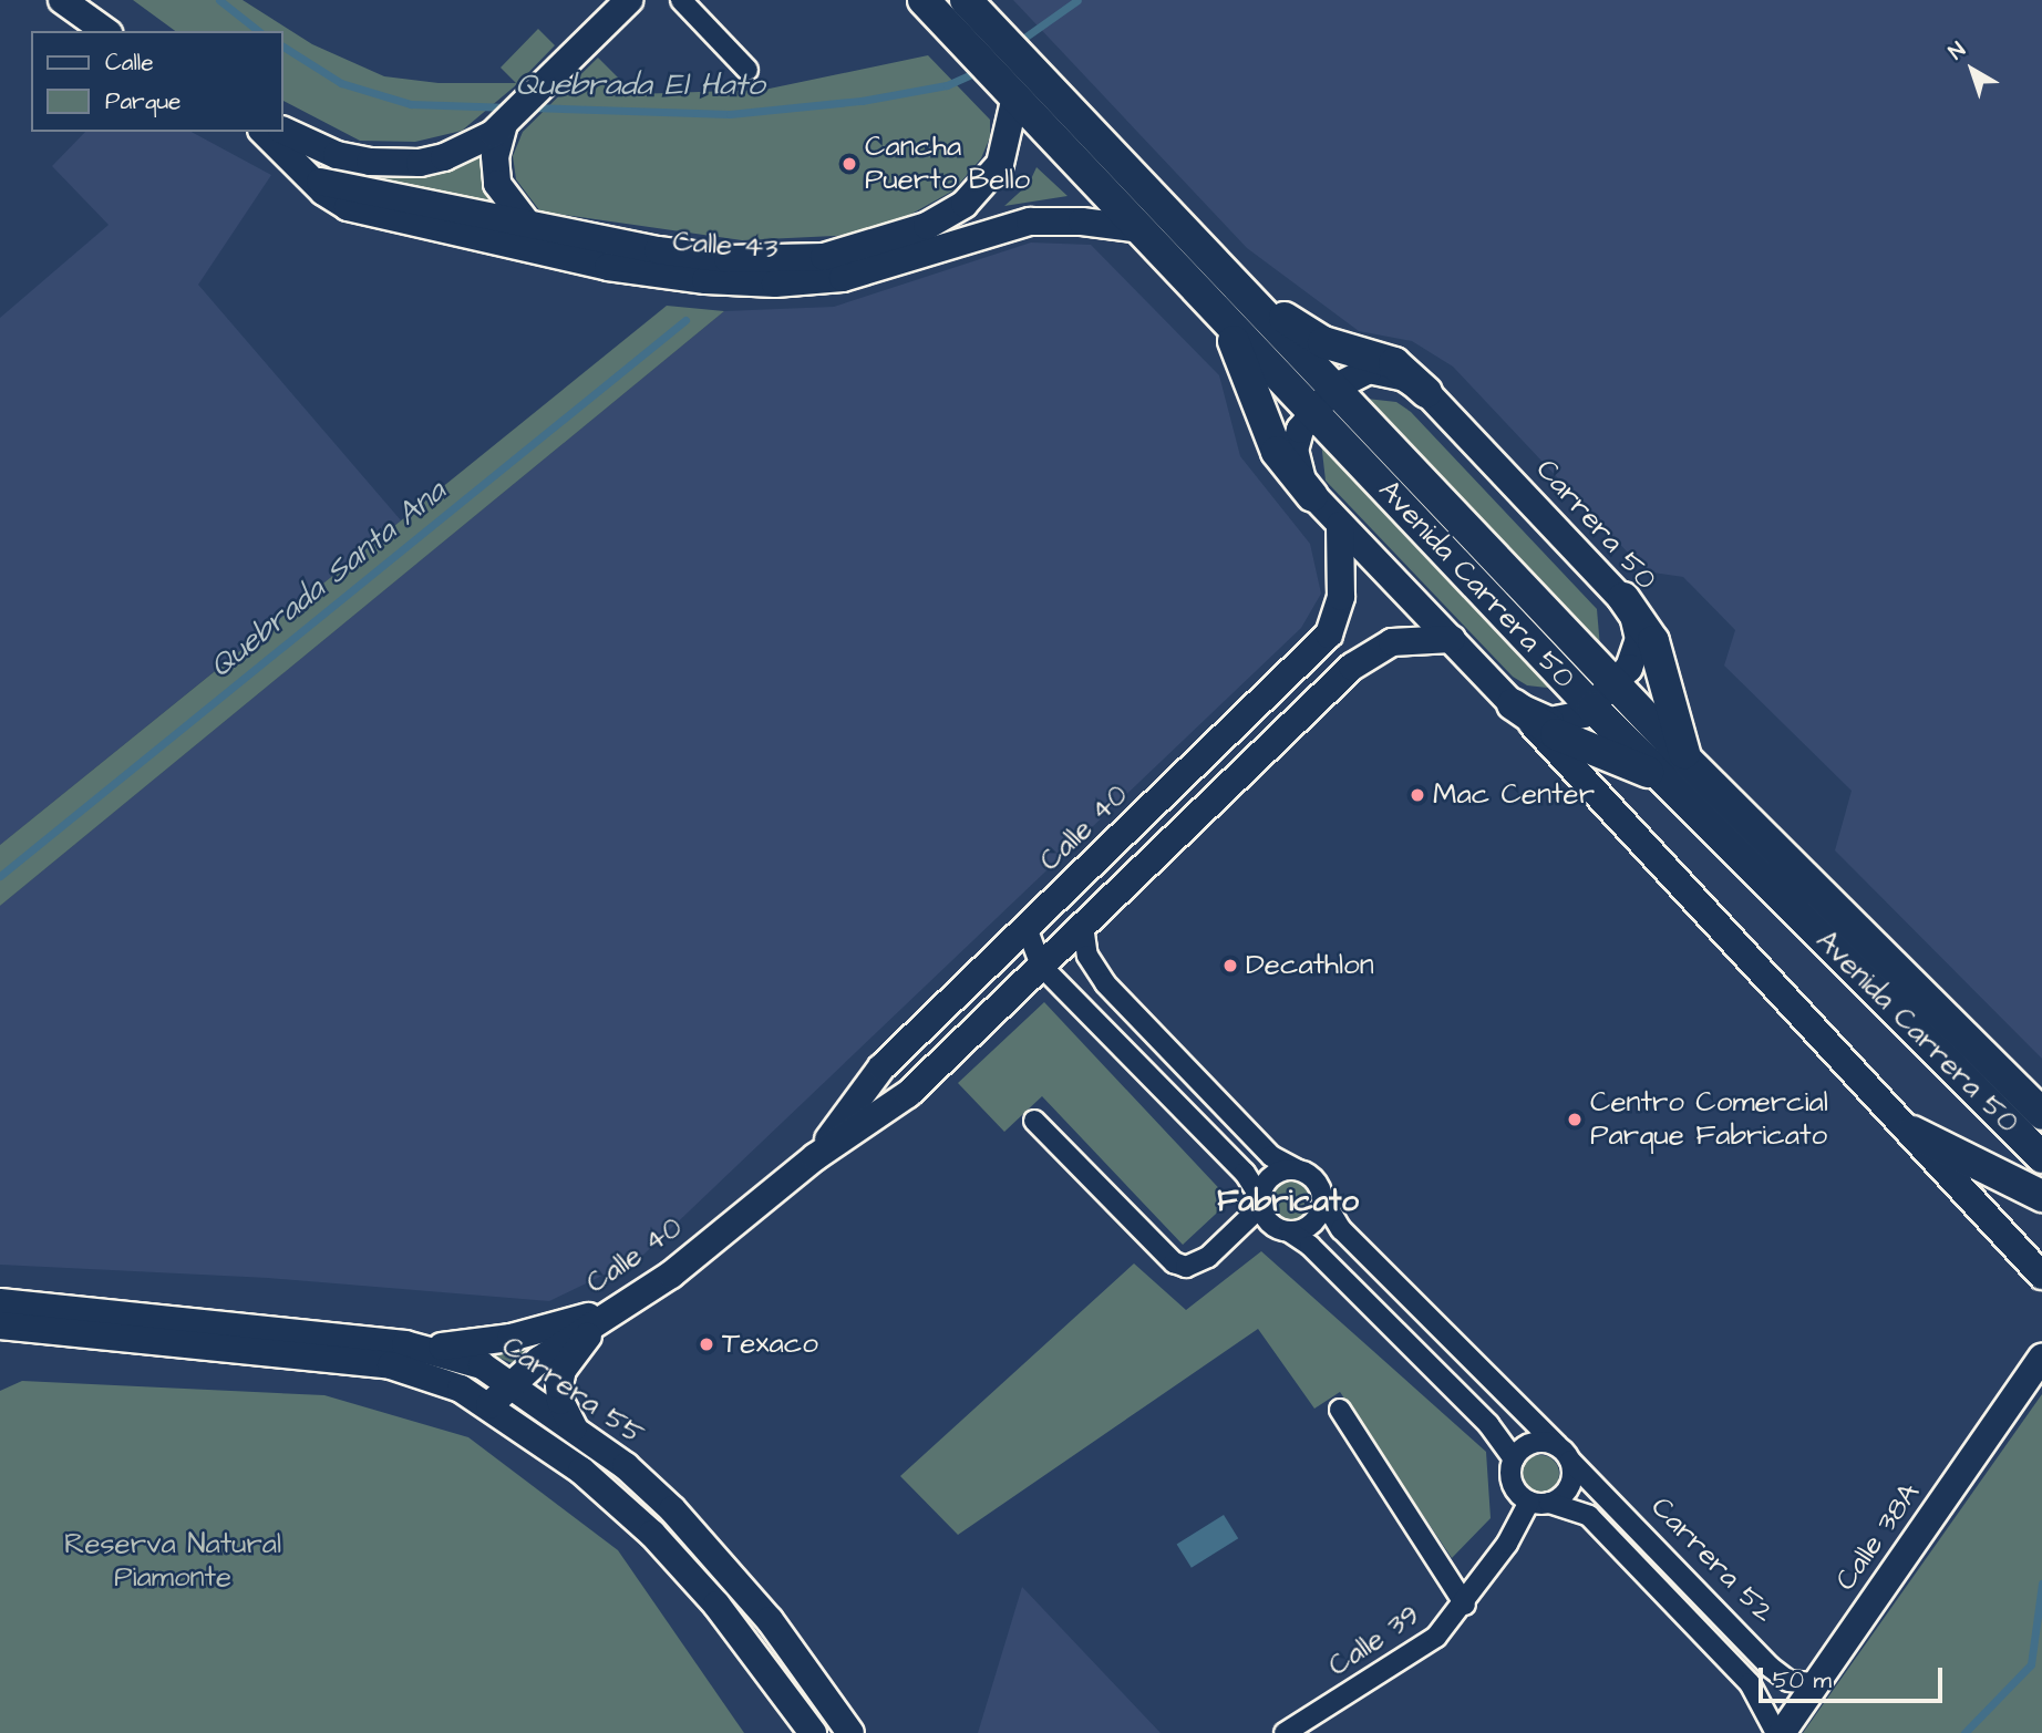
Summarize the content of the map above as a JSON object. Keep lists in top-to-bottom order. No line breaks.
{"streets":{"main road":["Calle 43","Carrera 50","Avenida Carrera 50","Calle 40","Carrera 55","Calle 38A"],"street":["Carrera 52","Calle 39"]},"crossings":[["Calle 43","Avenida Carrera 50"],["Carrera 50","Avenida Carrera 50"],["Carrera 50","Calle 40"],["Calle 40","Carrera 55"],["Calle 38A","Carrera 52"],["Carrera 52","Calle 39"]],"districts":["Fabricato"],"water":["Quebrada El Hato","Quebrada Santa Ana"],"parks":["Reserva Natural Piamonte"],"places":["Cancha Puerto Bello","Mac Center","Decathlon","Centro Comercial Parque Fabricato","Texaco"],"legend":["Calle","Parque"],"scale_bar":"50 m","north":"top left"}
